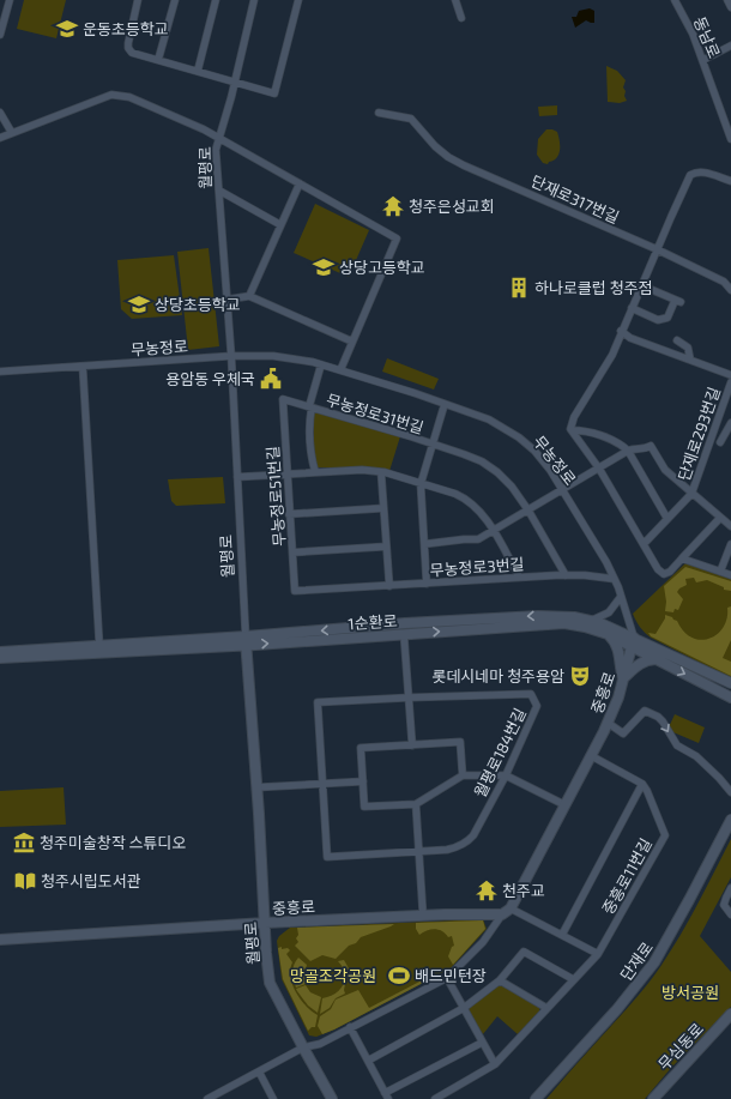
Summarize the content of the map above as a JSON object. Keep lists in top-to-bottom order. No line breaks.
{"streets":{"street":["동남로","월평로","단재로317번길","무농정로","무농정로31번길","단재로293번길","무농정로51번길","무농정로3번길","1순환로","중흥로","월평로184번길","중흥로11번길","단재로","무심동로"]},"crossings":[["월평로","무농정로"],["월평로","1순환로"],["월평로","중흥로"],["무농정로","무농정로31번길"],["무농정로","무농정로3번길"],["무농정로","1순환로"],["무농정로","중흥로"],["무농정로31번길","무농정로51번길"],["무농정로31번길","무농정로3번길"],["무농정로51번길","무농정로3번길"],["1순환로","중흥로"]],"parks":["망골조각공원","방서공원"],"places":{"school or university":["운동초등학교","상당고등학교","상당초등학교"],"temple":["청주은성교회","천주교"],"building":["하나로클럽 청주점"],"public building":["용암동 우체국"],"theatre":["롯데시네마 청주용암"],"museum":["청주미술창작 스튜디오"],"library":["청주시립도서관"],"sports":["배드민턴장"]}}
